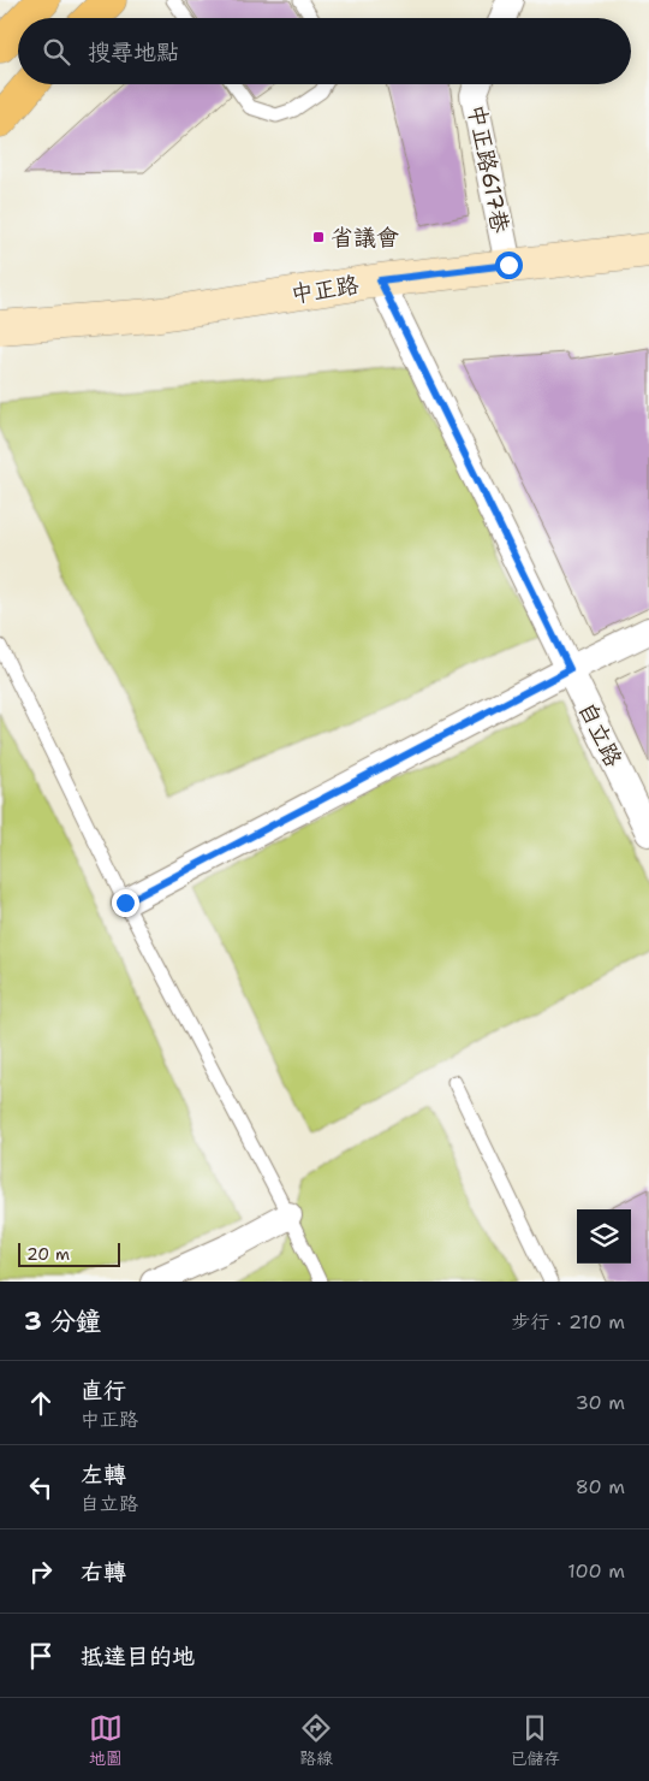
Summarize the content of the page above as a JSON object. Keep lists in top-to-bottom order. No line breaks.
{"streets":{"street":["中正路617巷","中正路","自立路"]},"crossings":[["中正路617巷","中正路"],["中正路","自立路"]],"places":{"transit":["省議會"]},"scale_bar":"20 m","page":{"search":"搜尋地點","scale":"20 m","heading":["3 分鐘","步行 · 210 m"],"list":[["直行","中正路","30 m"],["左轉","自立路","80 m"],["右轉","100 m"],"抵達目的地"],"nav":["地圖","路線","已儲存"]}}
